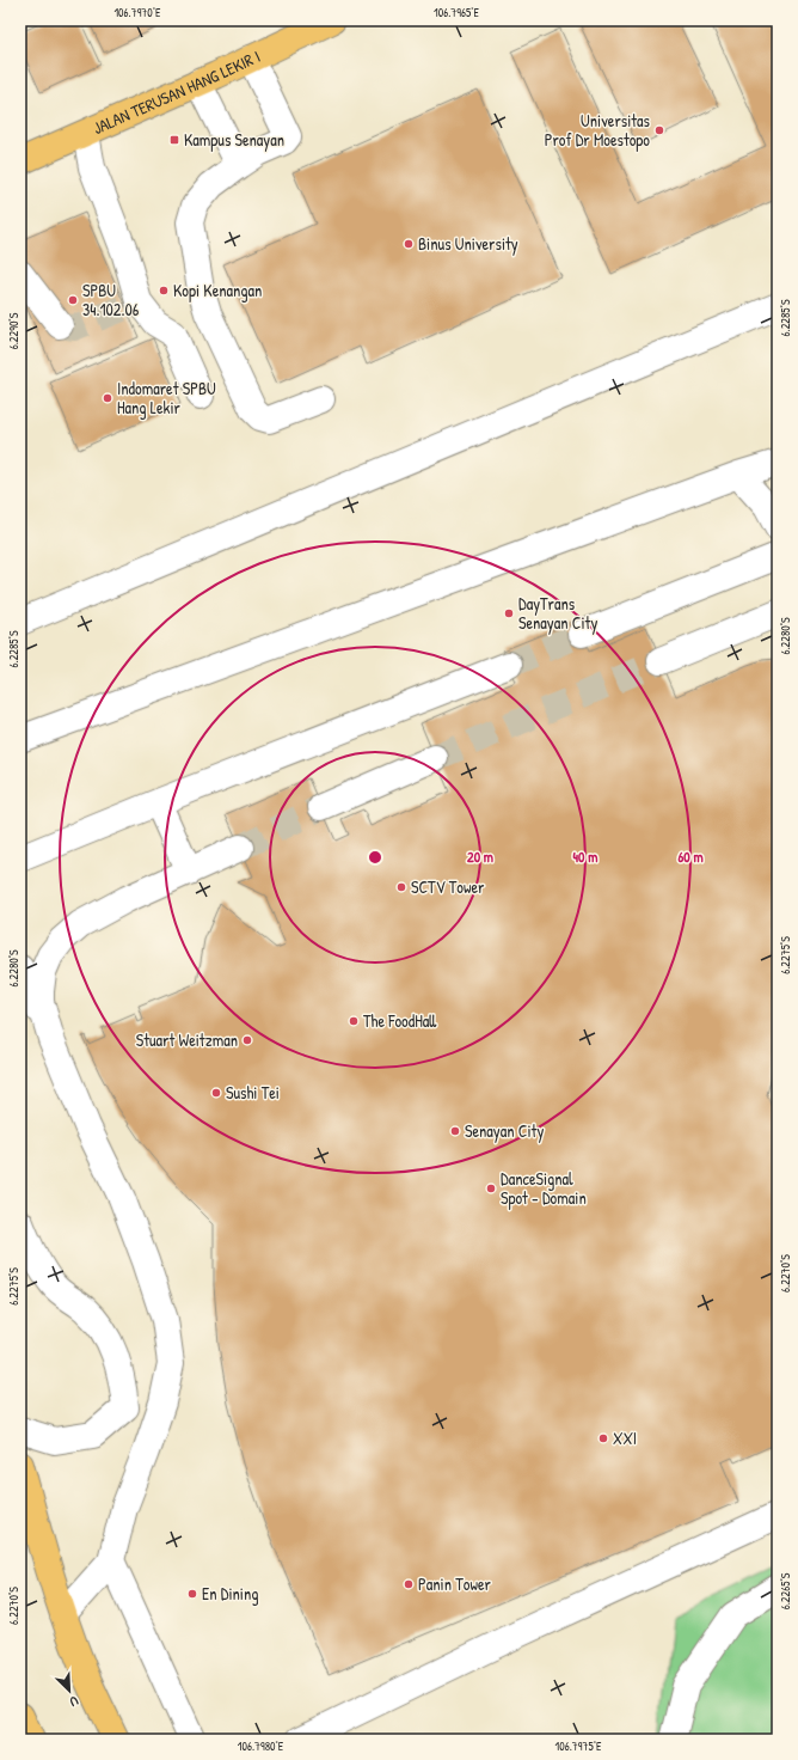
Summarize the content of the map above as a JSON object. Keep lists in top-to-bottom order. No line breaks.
{"streets":{"main road":["JALAN TERUSAN HANG LEKIR I"]},"places":{"other":["Universitas Prof Dr Moestopo","Binus University","Kopi Kenangan","SPBU 34.102.06","Indomaret SPBU Hang Lekir","DayTrans Senayan City","SCTV Tower","The FoodHall","Stuart Weitzman","Sushi Tei","Senayan City","DanceSignal Spot - Domain","XXI","Panin Tower","En Dining"],"transit":["Kampus Senayan"]},"north":"bottom right","coordinates":["106.7970°E","106.7965°E","6.2285°S","6.2290°S","6.2280°S","6.2275°S","6.2270°S","6.2265°S","106.7980°E","106.7975°E"],"rings":["20 m","40 m","60 m"]}
